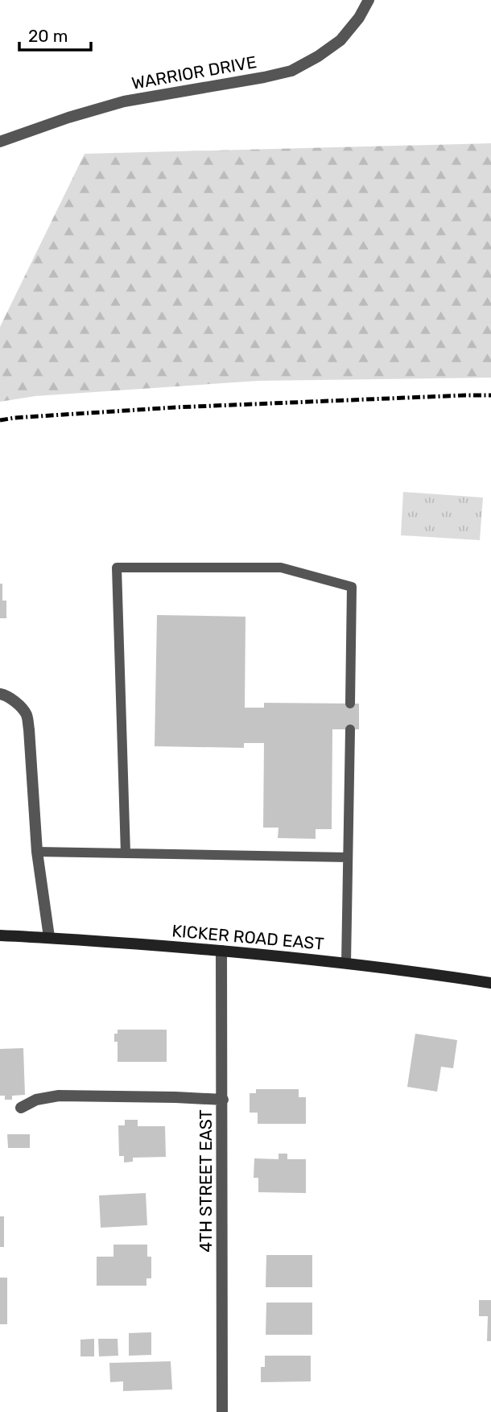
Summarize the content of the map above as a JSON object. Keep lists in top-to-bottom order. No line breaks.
{"streets":{"main road":["KICKER ROAD EAST"],"street":["WARRIOR DRIVE","4TH STREET EAST"]},"crossings":[["KICKER ROAD EAST","4TH STREET EAST"]],"scale_bar":"20 m"}
